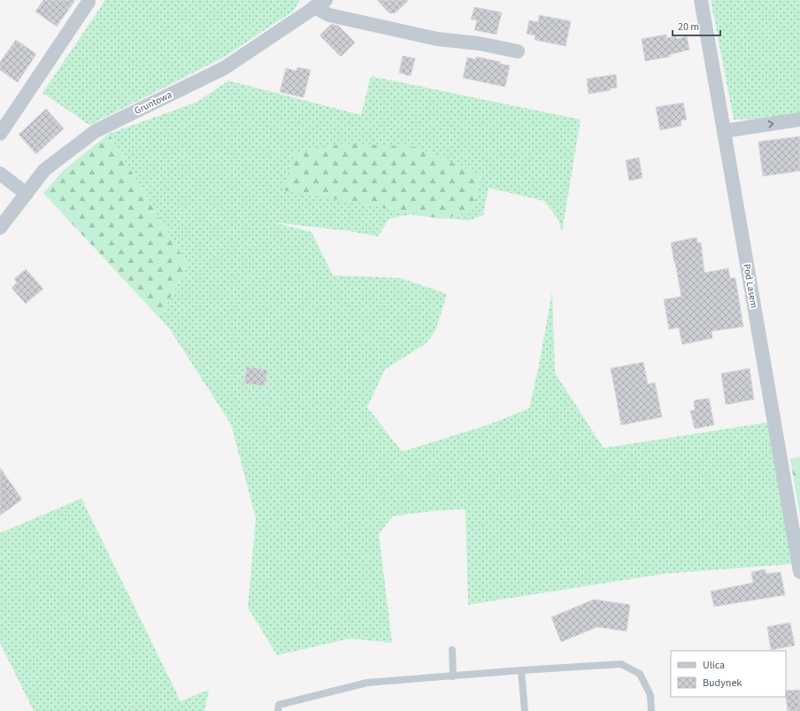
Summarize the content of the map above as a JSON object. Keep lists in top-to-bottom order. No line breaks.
{"streets":{"street":["Gruntowa","Pod Lasem"]},"legend":["Ulica","Budynek"],"scale_bar":"20 m"}
